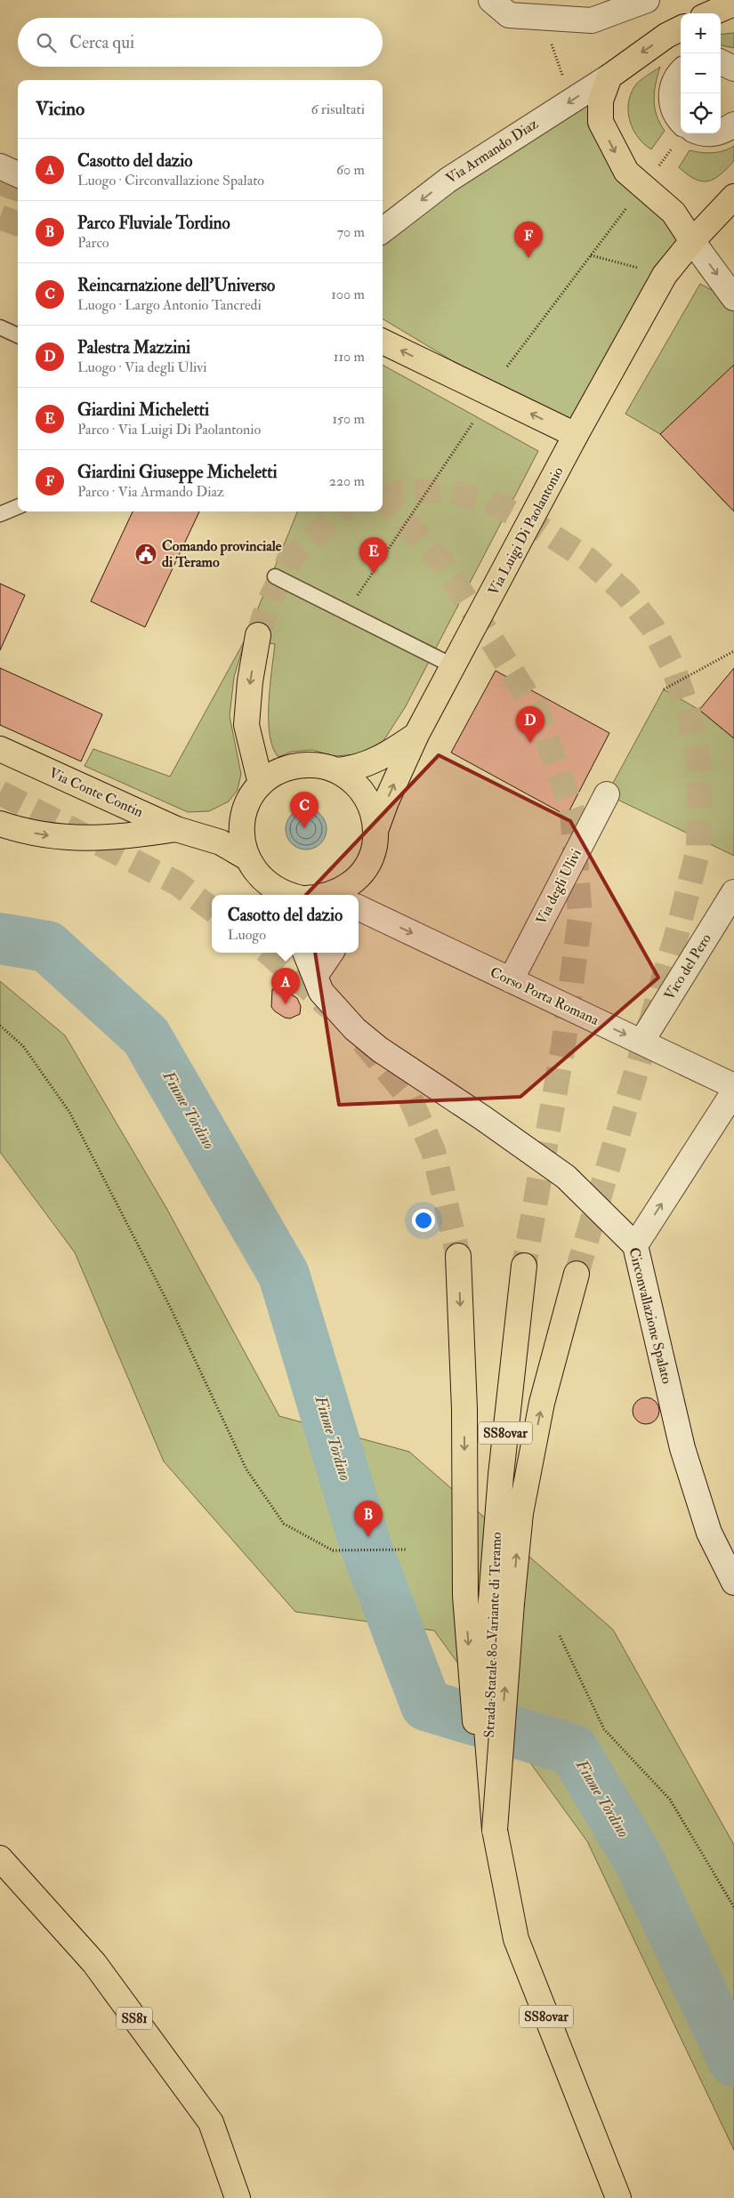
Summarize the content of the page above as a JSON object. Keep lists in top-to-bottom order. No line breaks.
{"streets":{"main road":["Via Luigi Di Paolantonio","Via Conte Contin","SS80var","Strada Statale 80 Variante di Teramo","SS81"],"street":["Via Armando Diaz","Via degli Ulivi","Vico del Pero","Corso Porta Romana","Circonvallazione Spalato"]},"crossings":[["Via degli Ulivi","Corso Porta Romana"],["Vico del Pero","Corso Porta Romana"]],"one_way":["Via Armando Diaz","Corso Porta Romana"],"water":["Fiume Tordino"],"places":{"public building":["Comando provinciale di Teramo"]},"page":{"map_buttons":["+","−"],"search":"Cerca qui","heading":["Vicino","6 risultati"],"list":[{"mark":"A","name":"Casotto del dazio","note":"Luogo · Circonvallazione Spalato","value":"60 m"},{"mark":"B","name":"Parco Fluviale Tordino","note":"Parco","value":"70 m"},{"mark":"C","name":"Reincarnazione dell’Universo","note":"Luogo · Largo Antonio Tancredi","value":"100 m"},{"mark":"D","name":"Palestra Mazzini","note":"Luogo · Via degli Ulivi","value":"110 m"},{"mark":"E","name":"Giardini Micheletti","note":"Parco · Via Luigi Di Paolantonio","value":"150 m"},{"mark":"F","name":"Giardini Giuseppe Micheletti","note":"Parco · Via Armando Diaz","value":"220 m"}],"pins":["F","E","D","C","A","B"],"popup":["Casotto del dazio","Luogo"]}}
